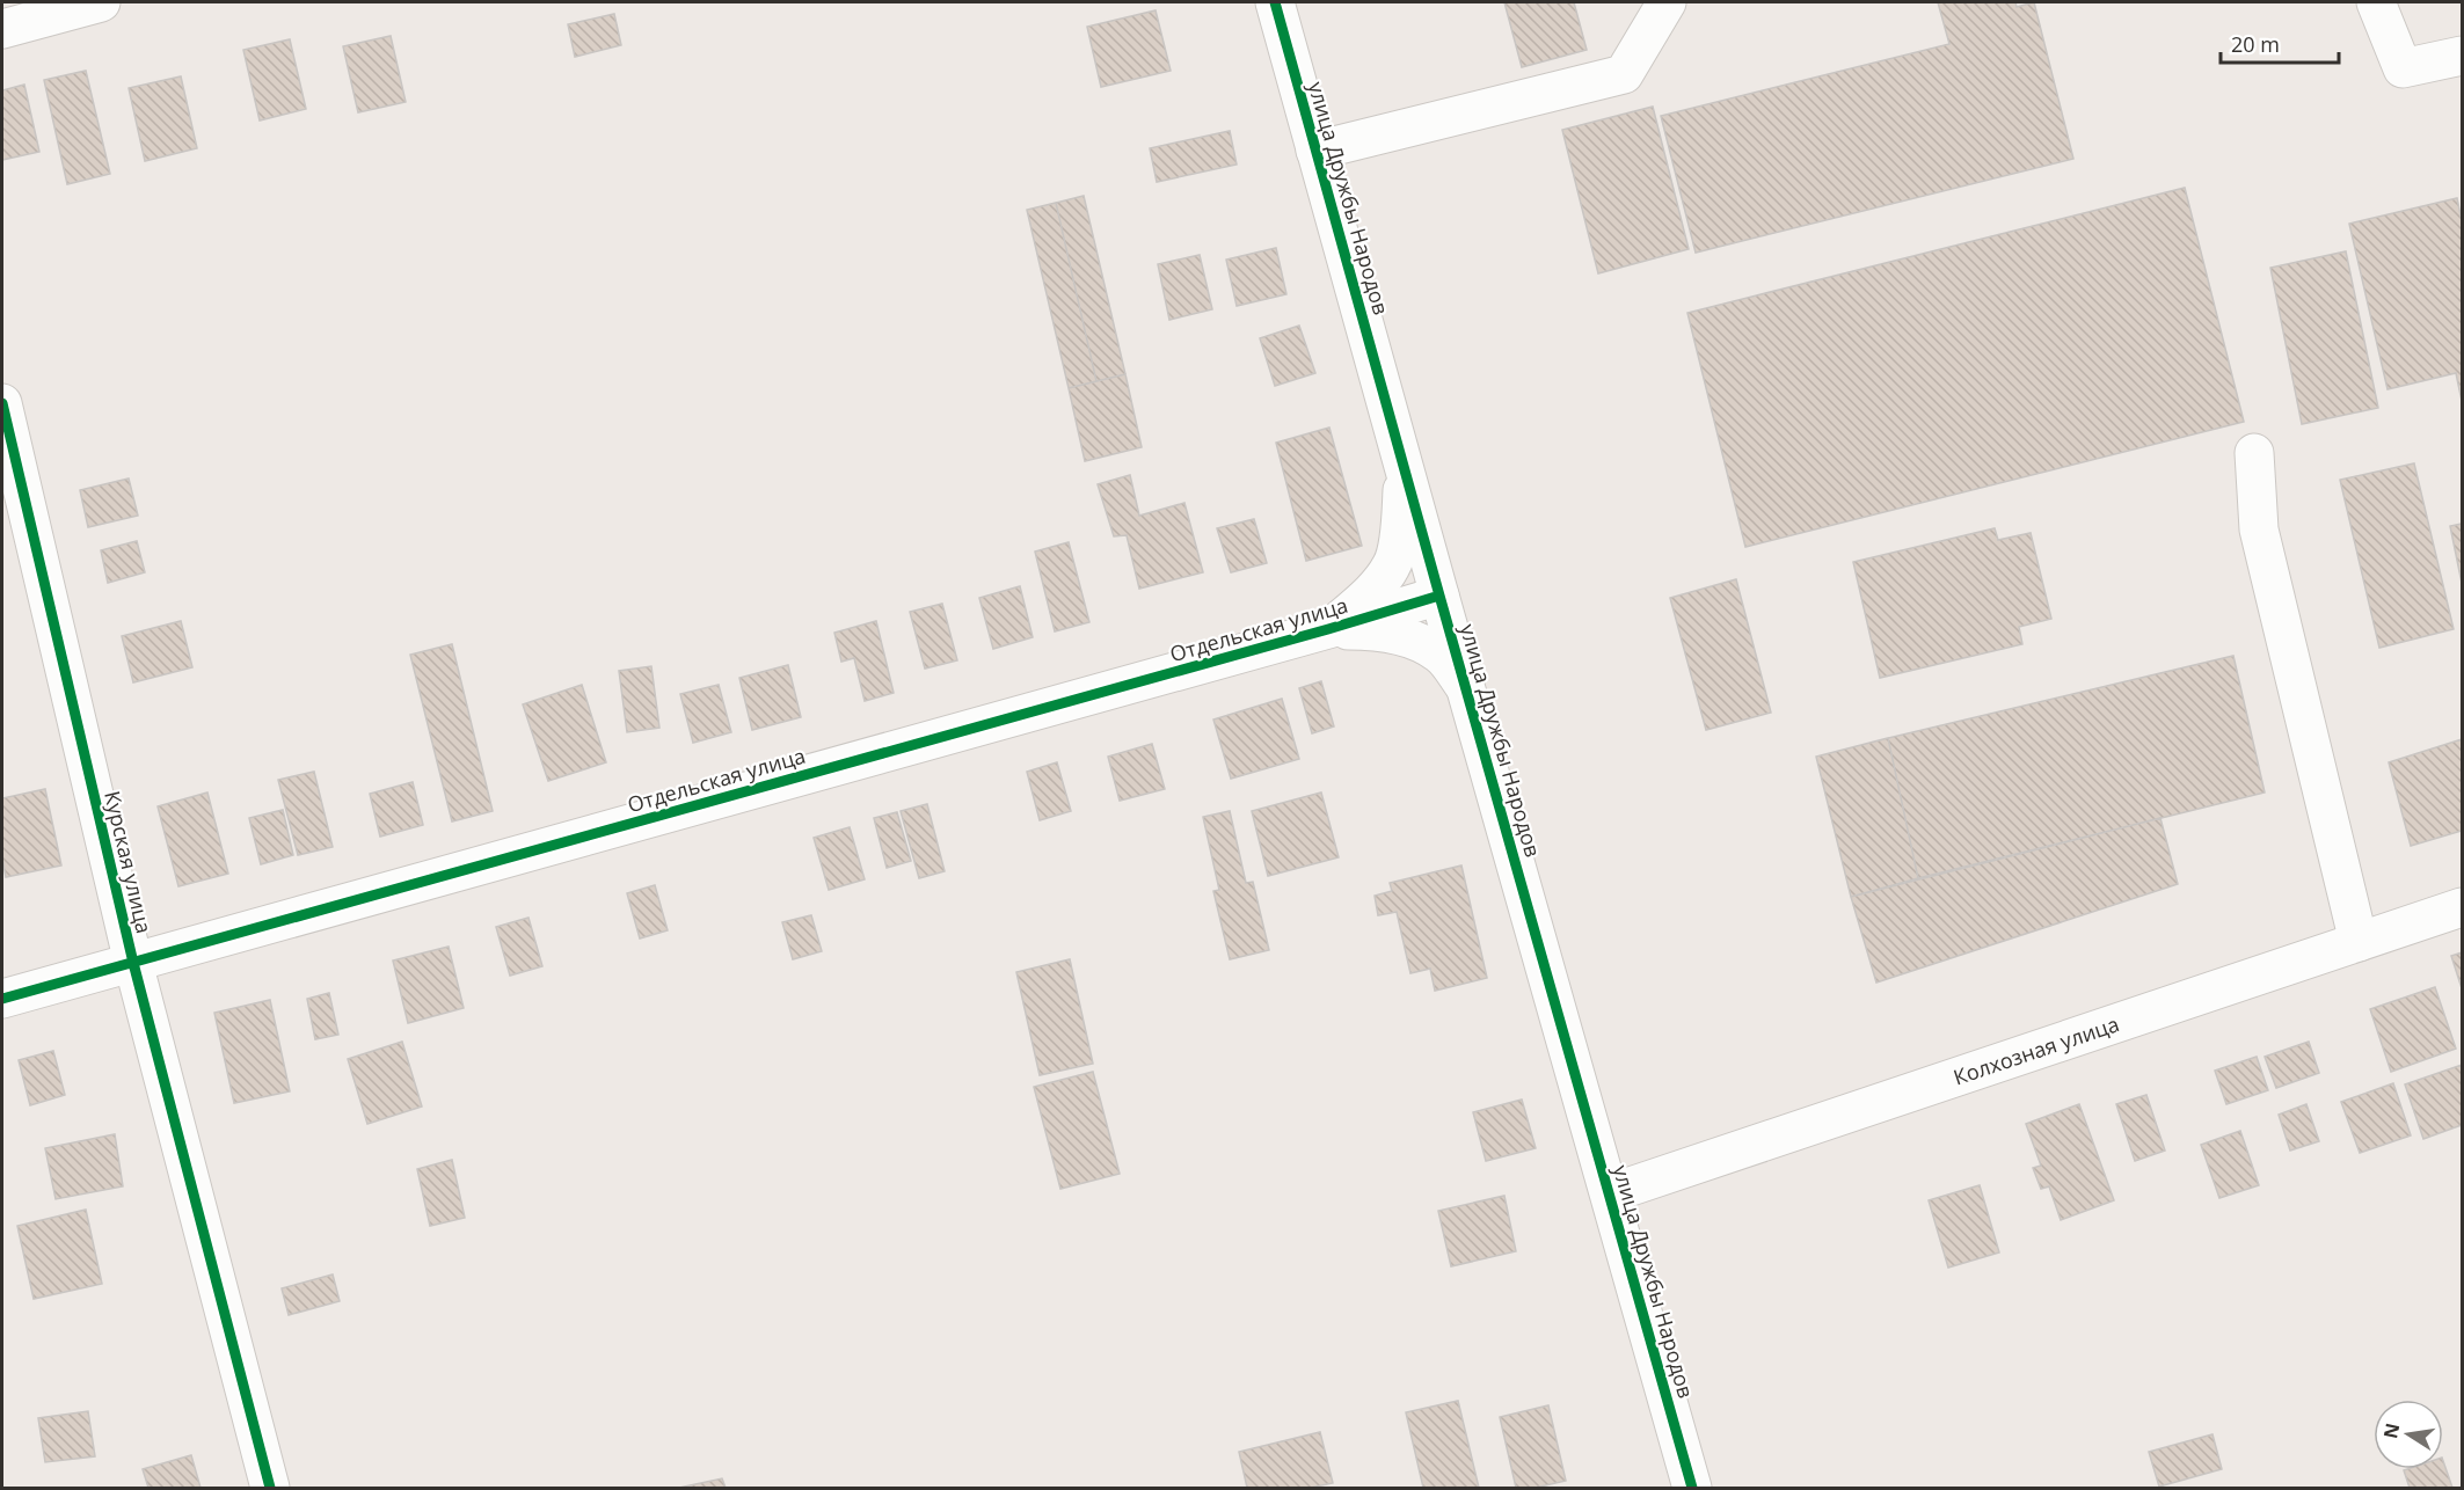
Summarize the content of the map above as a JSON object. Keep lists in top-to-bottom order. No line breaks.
{"streets":{"street":["улица Дружбы Народов","Отдельская улица","Курская улица","Колхозная улица"]},"crossings":[["улица Дружбы Народов","Отдельская улица"],["улица Дружбы Народов","Колхозная улица"],["Отдельская улица","Курская улица"]],"scale_bar":"20 m","north":"left"}
